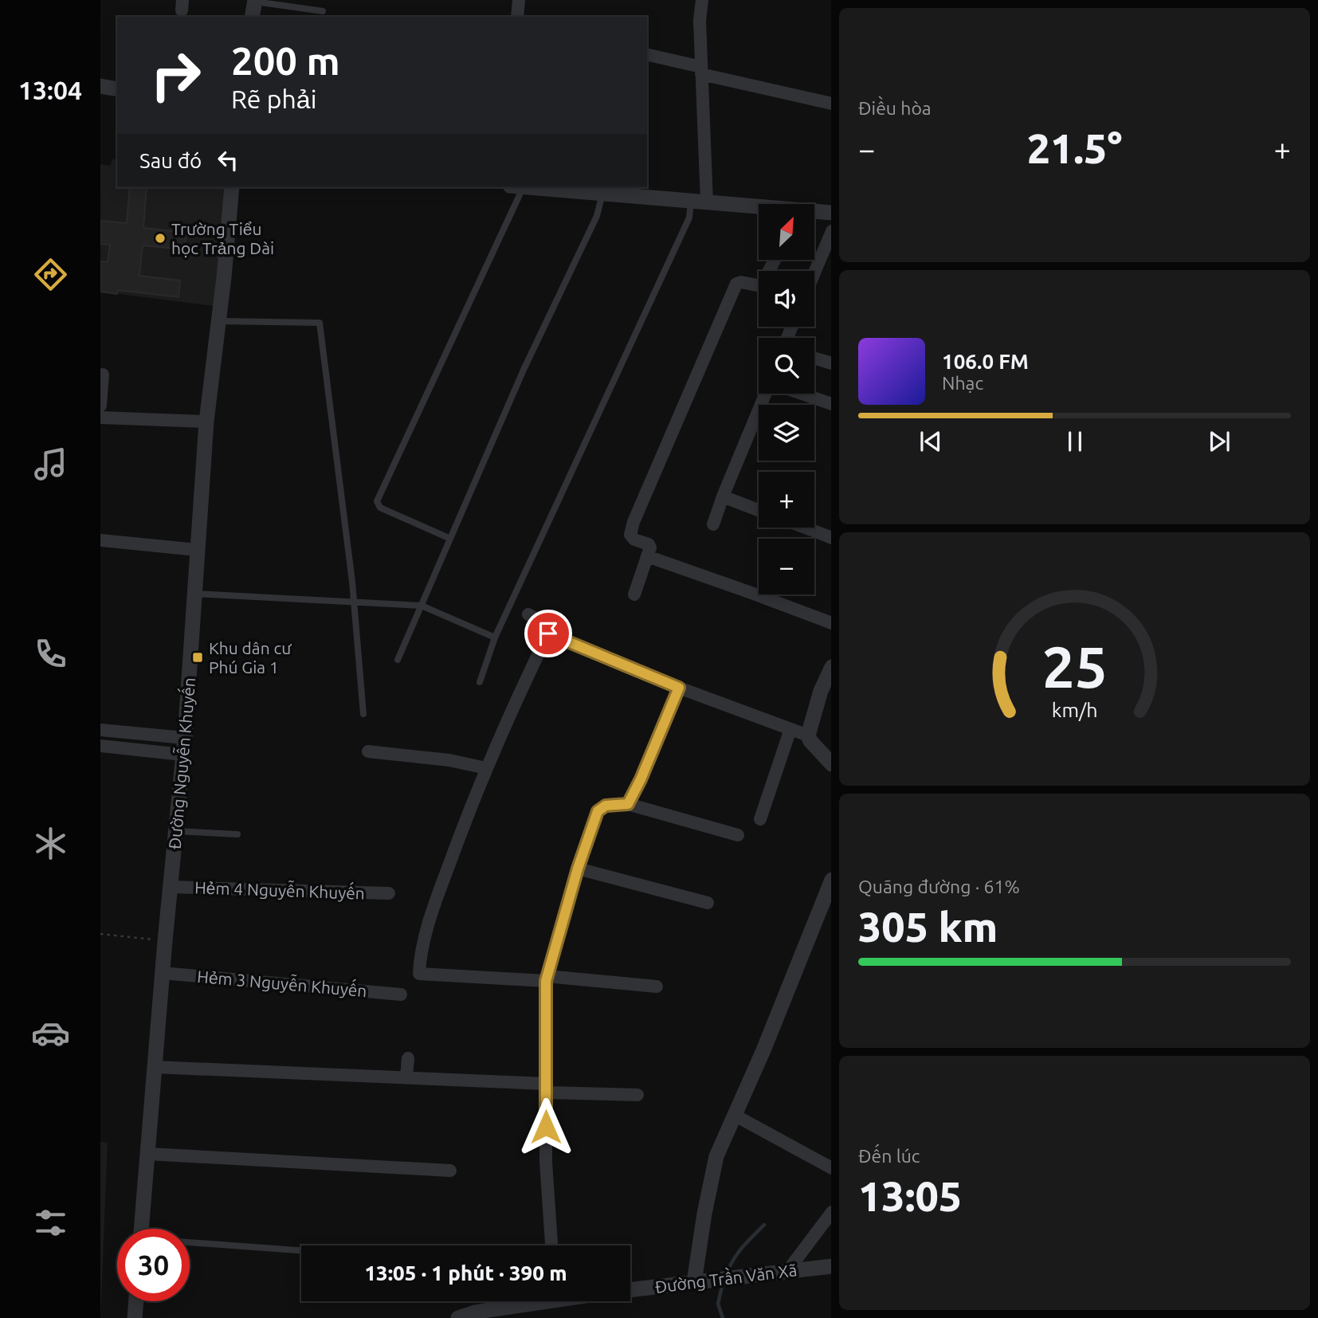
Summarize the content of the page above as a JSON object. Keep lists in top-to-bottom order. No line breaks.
{"streets":{"street":["Đường Nguyễn Khuyến","Hẻm 4 Nguyễn Khuyến","Hẻm 3 Nguyễn Khuyến","Đường Trần Văn Xã"]},"crossings":[["Đường Nguyễn Khuyến","Hẻm 4 Nguyễn Khuyến"],["Đường Nguyễn Khuyến","Hẻm 3 Nguyễn Khuyến"]],"places":{"other":["Trường Tiểu học Trảng Dài"],"transit":["Khu dân cư Phú Gia 1"]},"north":"top right","page":{"tabs":"13:04","tile":["Điều hòa",["Quãng đường · 61%","305 km"],["Đến lúc","13:05"]],"turn":["200 m","Rẽ phải"],"heat":["−","21.5°","+"],"then":"Sau đó","map_buttons":["+","−"],"song":["106.0 FM","Nhạc"],"limit":"30","trip":"13:05 · 1 phút · 390 m","gauge":["25","km/h"]}}
